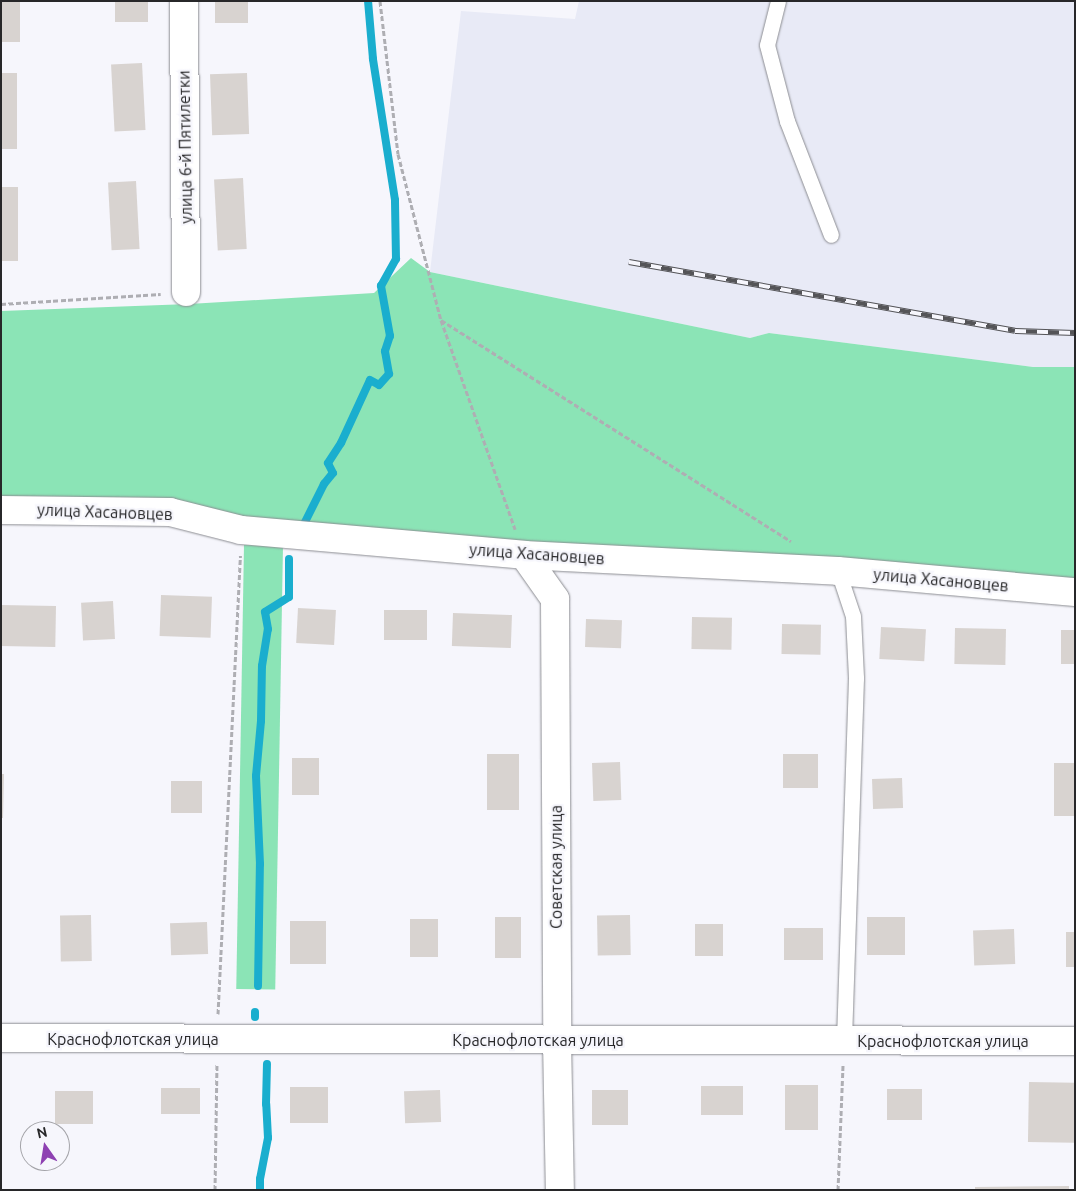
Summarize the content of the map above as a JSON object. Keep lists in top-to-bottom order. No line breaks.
{"streets":{"street":["улица 6-й Пятилетки","улица Хасановцев","Советская улица","Краснофлотская улица"]},"crossings":[["улица Хасановцев","Советская улица"],["Советская улица","Краснофлотская улица"]],"north":"top"}
